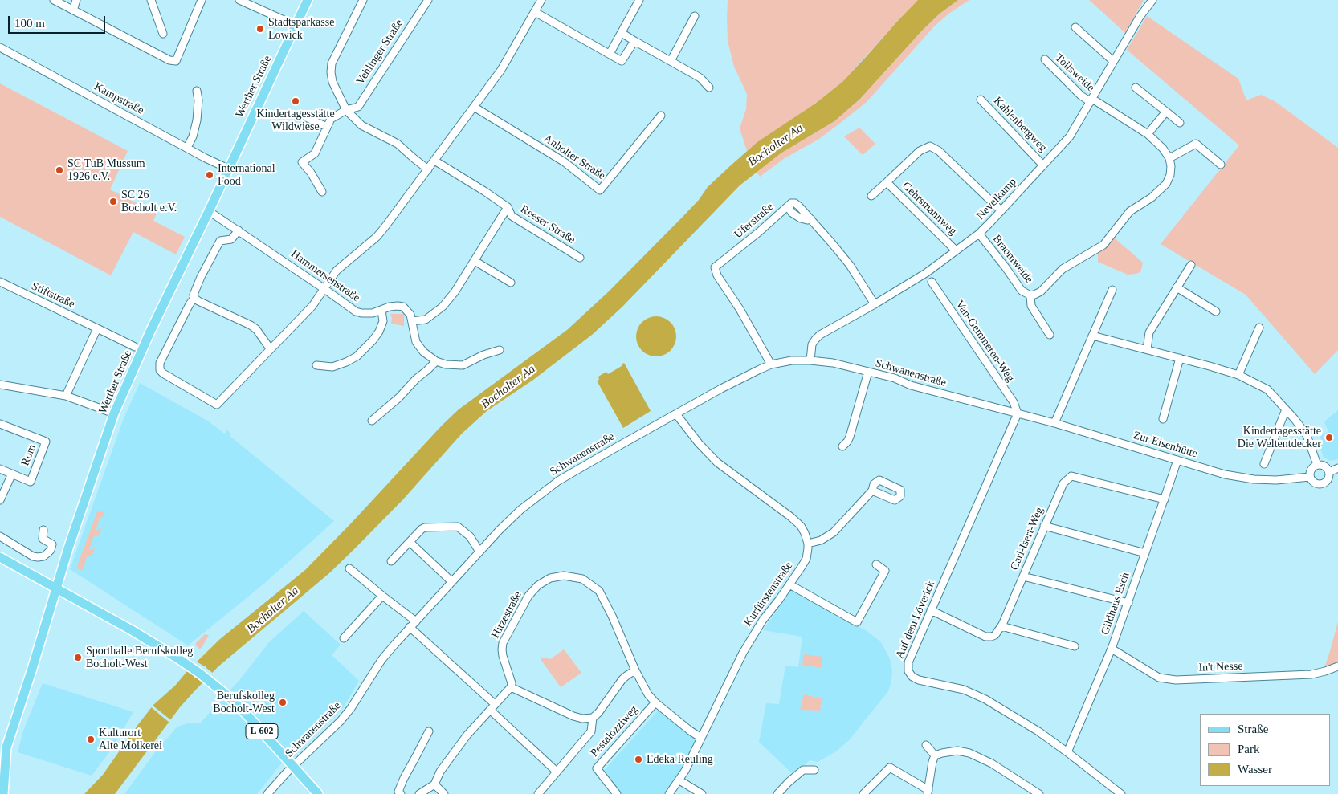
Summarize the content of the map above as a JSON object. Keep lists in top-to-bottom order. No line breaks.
{"streets":{"main road":["Werther Straße","L 602"],"street":["Vehlinger Straße","Tollsweide","Kampstraße","Kahlenbergweg","Anholter Straße","Nevelkamp","Gehrsmannweg","Uferstraße","Reeser Straße","Braomweide","Hammersenstraße","Stiftstraße","Van-Gemmeren-Weg","Schwanenstraße","Zur Eisenhütte","Rom","Carl-Isert-Weg","Kurfürstenstraße","Gildhaus Esch","Hitzestraße","Auf dem Löverick","In't Nesse","Pestalozziweg"]},"crossings":[["Tollsweide","Nevelkamp"],["Werther Straße","Kampstraße"],["Werther Straße","Hammersenstraße"],["Werther Straße","L 602"],["Kahlenbergweg","Nevelkamp"],["Nevelkamp","Gehrsmannweg"],["Nevelkamp","Uferstraße"],["Nevelkamp","Braomweide"],["Nevelkamp","Schwanenstraße"],["Uferstraße","Schwanenstraße"],["Reeser Straße","Hammersenstraße"],["Van-Gemmeren-Weg","Schwanenstraße"],["Van-Gemmeren-Weg","Zur Eisenhütte"],["Van-Gemmeren-Weg","Auf dem Löverick"],["Schwanenstraße","Zur Eisenhütte"],["Schwanenstraße","Auf dem Löverick"],["Schwanenstraße","L 602"],["Zur Eisenhütte","Gildhaus Esch"],["Zur Eisenhütte","Auf dem Löverick"],["Carl-Isert-Weg","Gildhaus Esch"],["Kurfürstenstraße","Hitzestraße"],["Gildhaus Esch","Auf dem Löverick"],["Gildhaus Esch","In't Nesse"],["Hitzestraße","Pestalozziweg"]],"water":["Bocholter Aa"],"places":["Stadtsparkasse Lowick","Kindertagesstätte Wildwiese","SC TuB Mussum 1926 e.V.","International Food","SC 26 Bocholt e.V.","Kindertagesstätte Die Weltentdecker","Sporthalle Berufskolleg Bocholt-West","Berufskolleg Bocholt-West","Kulturort Alte Molkerei","Edeka Reuling"],"legend":["Straße","Park","Wasser"],"scale_bar":"100 m"}
